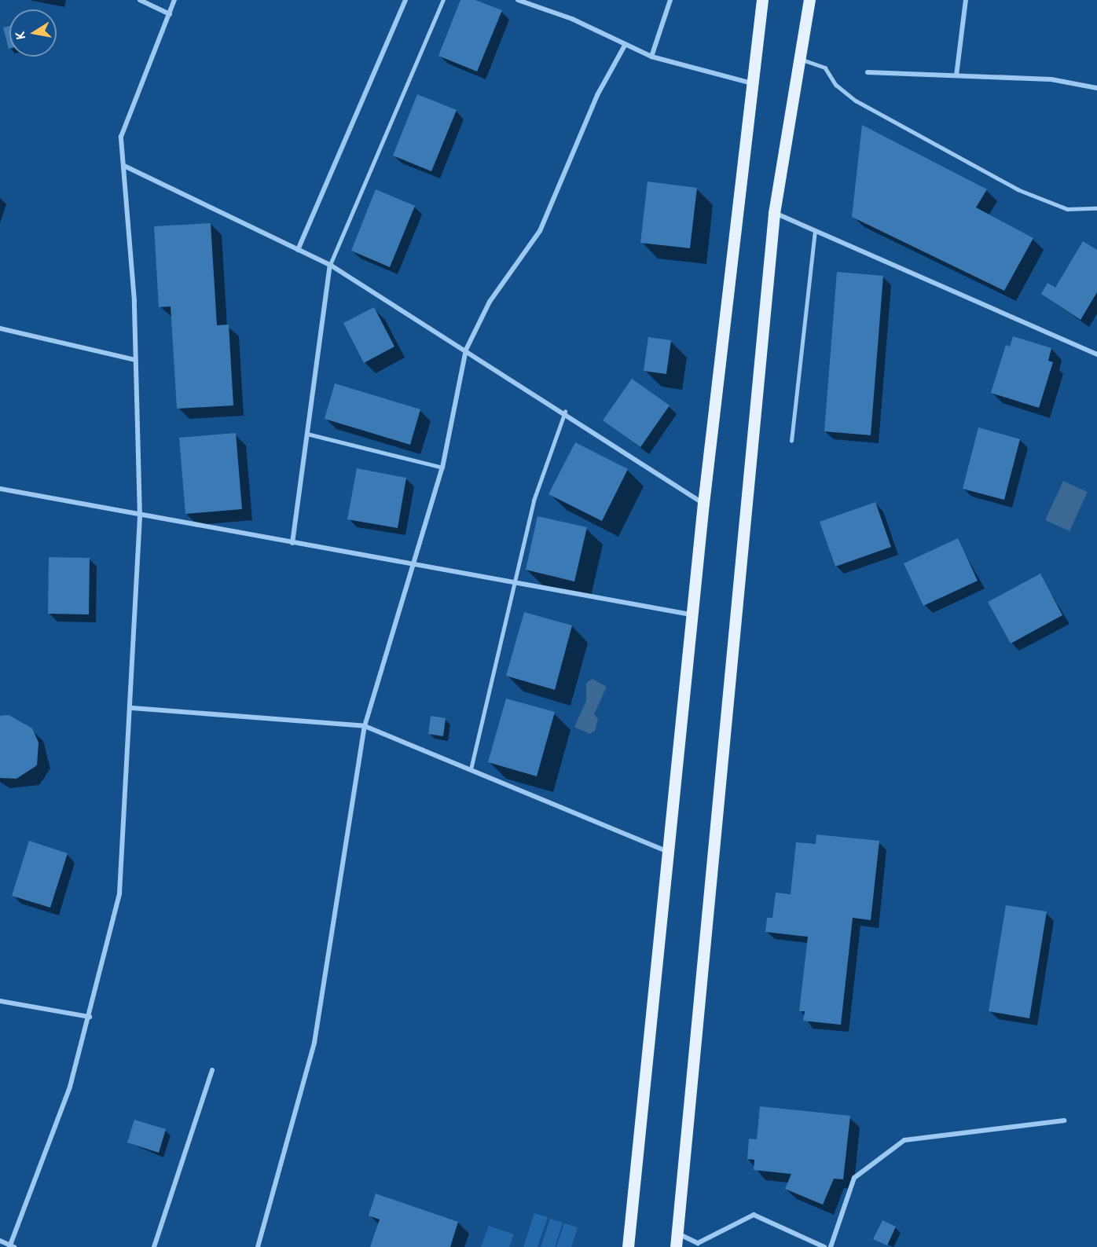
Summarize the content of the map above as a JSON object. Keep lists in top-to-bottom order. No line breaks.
{"north":"left"}
